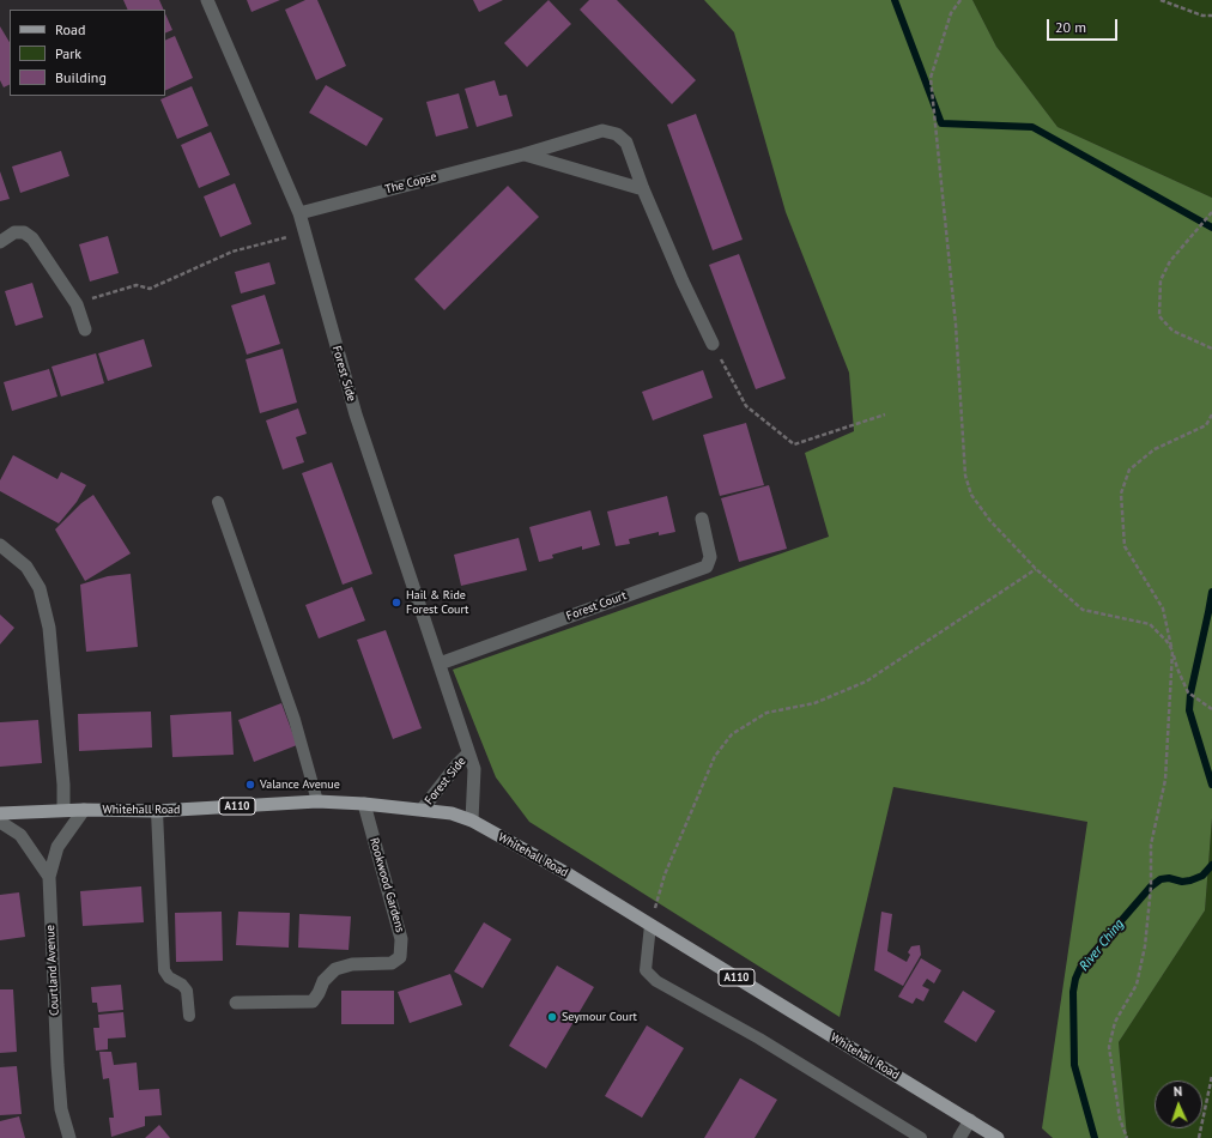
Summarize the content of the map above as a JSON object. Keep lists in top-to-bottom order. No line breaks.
{"streets":{"main road":["A110","Whitehall Road"],"street":["The Copse","Forest Side","Forest Court","Rookwood Gardens","Courtland Avenue"]},"crossings":[["The Copse","Forest Side"],["Forest Side","Forest Court"],["Forest Side","Whitehall Road"],["Whitehall Road","Rookwood Gardens"]],"water":["River Ching"],"places":["Hail & Ride Forest Court","Valance Avenue","Seymour Court"],"legend":["Road","Park","Building"],"scale_bar":"20 m","north":"top"}
